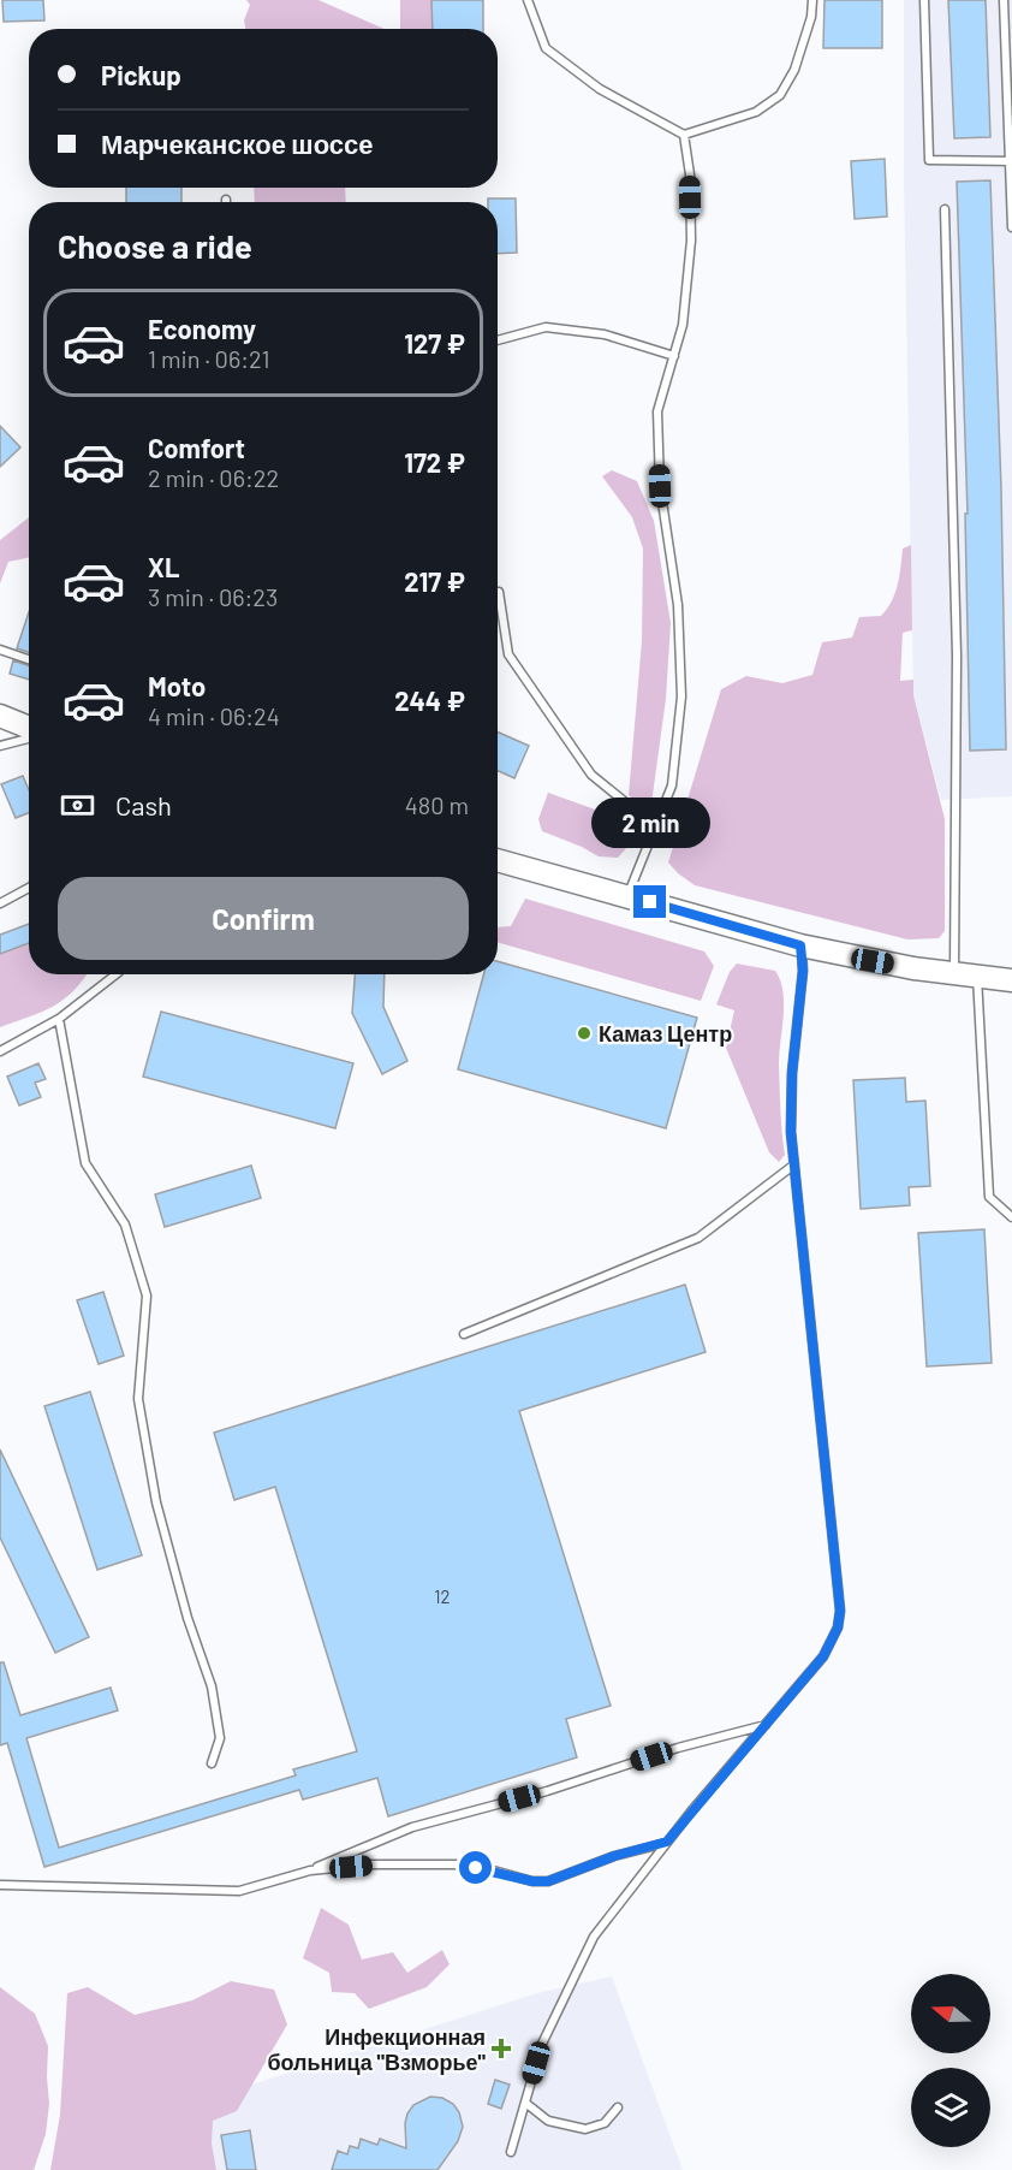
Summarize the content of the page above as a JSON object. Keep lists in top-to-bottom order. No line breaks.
{"places":{"other":["Камаз Центр"],"health":["Инфекционная больница \"Взморье\""]},"house_numbers":["12"],"north":"left","page":{"banner":["Pickup","Марчеканское шоссе"],"heading":"Choose a ride","list":[{"name":"Economy","note":"1 min · 06:21","value":"127 ₽"},{"name":"Comfort","note":"2 min · 06:22","value":"172 ₽"},{"name":"XL","note":"3 min · 06:23","value":"217 ₽"},{"name":"Moto","note":"4 min · 06:24","value":"244 ₽"}],"pay":["Cash","480 m"],"bubble":"2 min","buttons":"Confirm"}}
